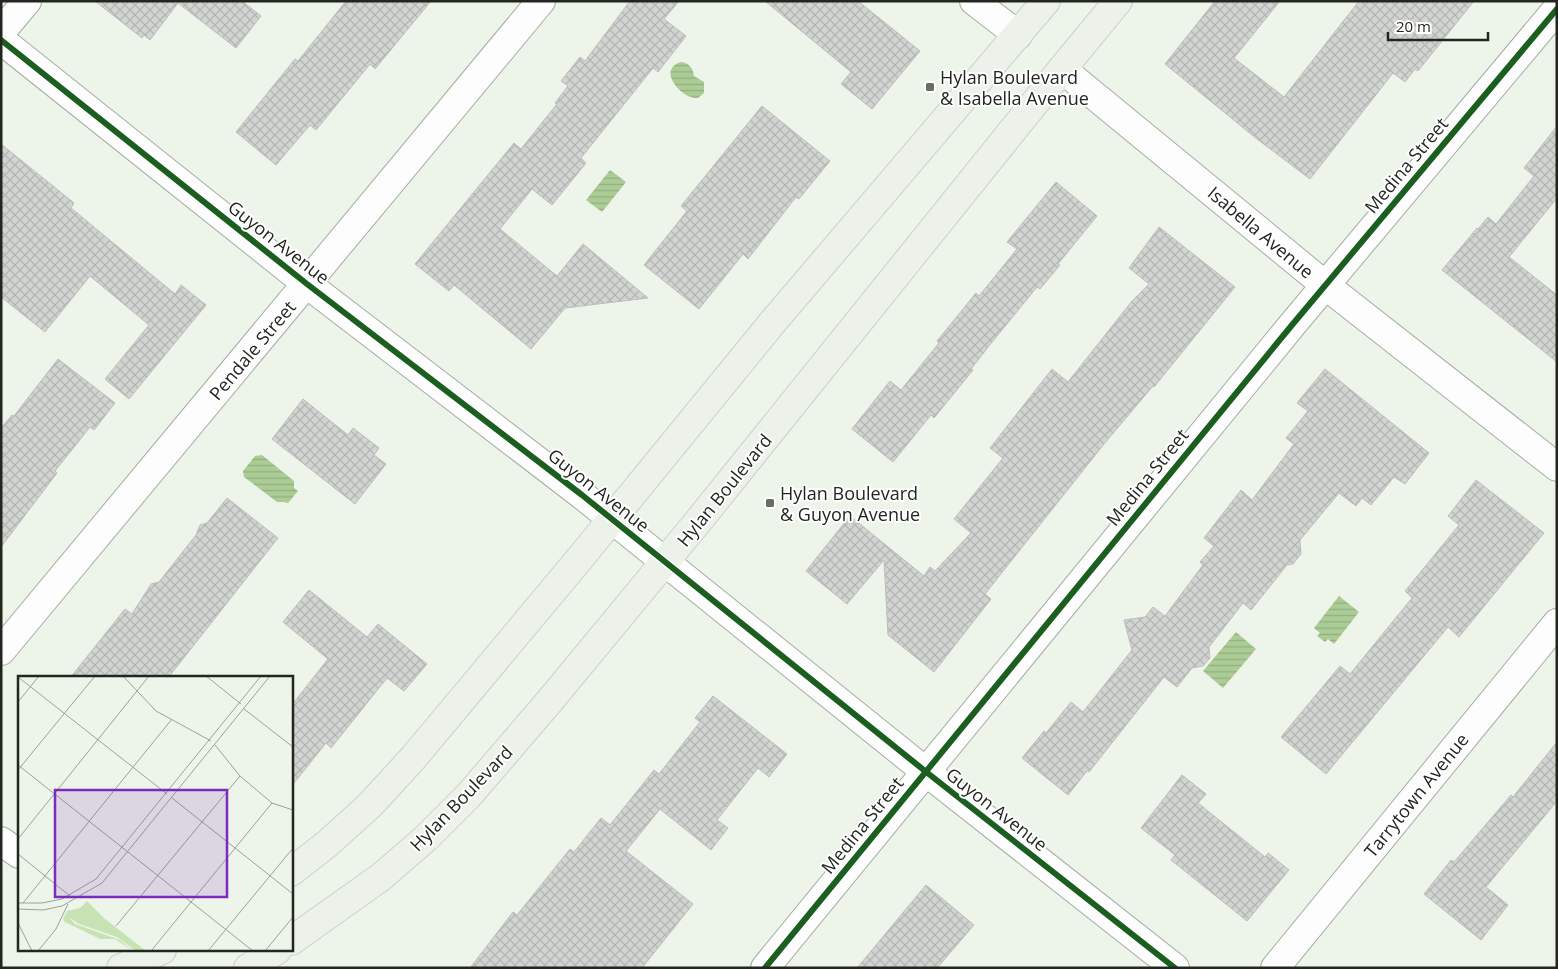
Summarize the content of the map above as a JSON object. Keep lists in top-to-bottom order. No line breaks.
{"streets":{"main road":["Hylan Boulevard"],"street":["Medina Street","Isabella Avenue","Guyon Avenue","Pendale Street","Tarrytown Avenue"]},"crossings":[["Medina Street","Isabella Avenue"],["Medina Street","Guyon Avenue"],["Isabella Avenue","Hylan Boulevard"],["Guyon Avenue","Pendale Street"],["Guyon Avenue","Hylan Boulevard"]],"places":{"transit":["Hylan Boulevard & Isabella Avenue","Hylan Boulevard & Guyon Avenue"]},"scale_bar":"20 m"}
